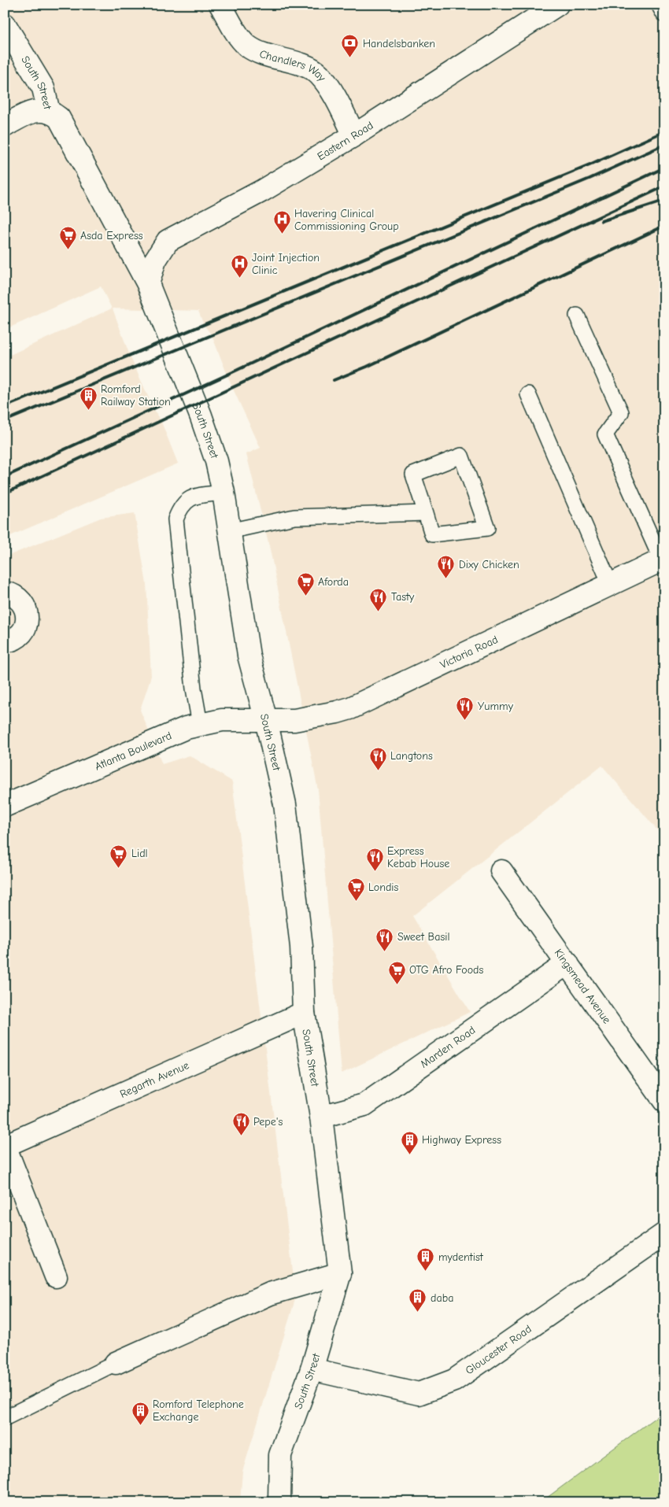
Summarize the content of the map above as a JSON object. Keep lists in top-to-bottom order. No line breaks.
{"streets":{"street":["Chandlers Way","South Street","Eastern Road","Victoria Road","Atlanta Boulevard","Kingsmead Avenue","Marden Road","Regarth Avenue","Gloucester Road"]},"crossings":[["Chandlers Way","Eastern Road"],["South Street","Eastern Road"],["South Street","Victoria Road"],["South Street","Atlanta Boulevard"],["South Street","Marden Road"],["South Street","Regarth Avenue"],["South Street","Gloucester Road"],["Victoria Road","Atlanta Boulevard"],["Kingsmead Avenue","Marden Road"]],"places":{"bank":["Handelsbanken"],"hospital":["Havering Clinical Commissioning Group","Joint Injection Clinic"],"supermarket":["Asda Express","Aforda","Lidl","Londis","OTG Afro Foods"],"building":["Romford Railway Station","Highway Express","mydentist","daba","Romford Telephone Exchange"],"restaurant":["Dixy Chicken","Tasty","Yummy","Langtons","Express Kebab House","Sweet Basil","Pepe's"]}}
